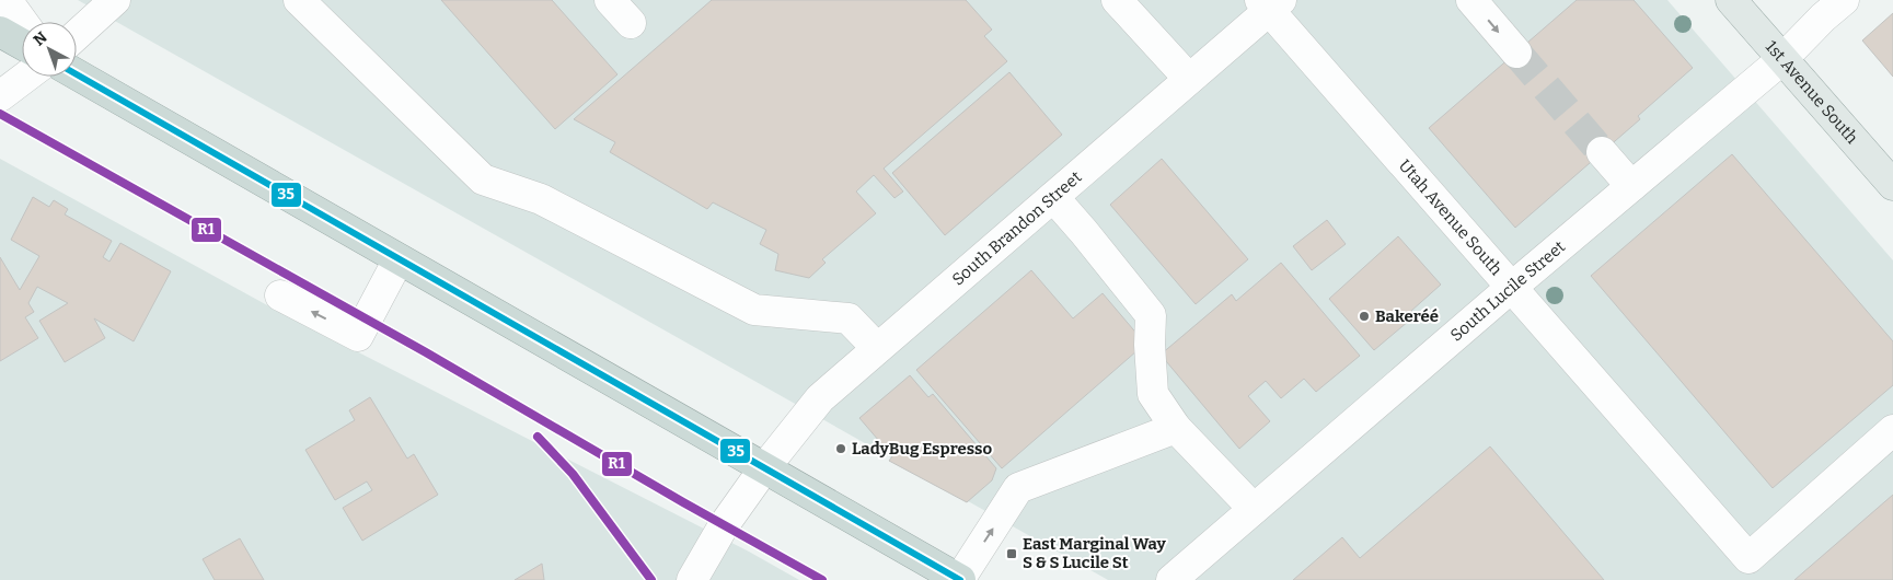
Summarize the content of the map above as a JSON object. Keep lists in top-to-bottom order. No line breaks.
{"streets":{"main road":["1st Avenue South"],"street":["Utah Avenue South","South Brandon Street","South Lucile Street"]},"crossings":[["1st Avenue South","South Lucile Street"],["Utah Avenue South","South Brandon Street"],["Utah Avenue South","South Lucile Street"]],"places":{"other":["Bakeréé","LadyBug Espresso"],"transit":["East Marginal Way S & S Lucile St"]},"lines":["transit line 35","transit line R1"],"north":"top left"}
